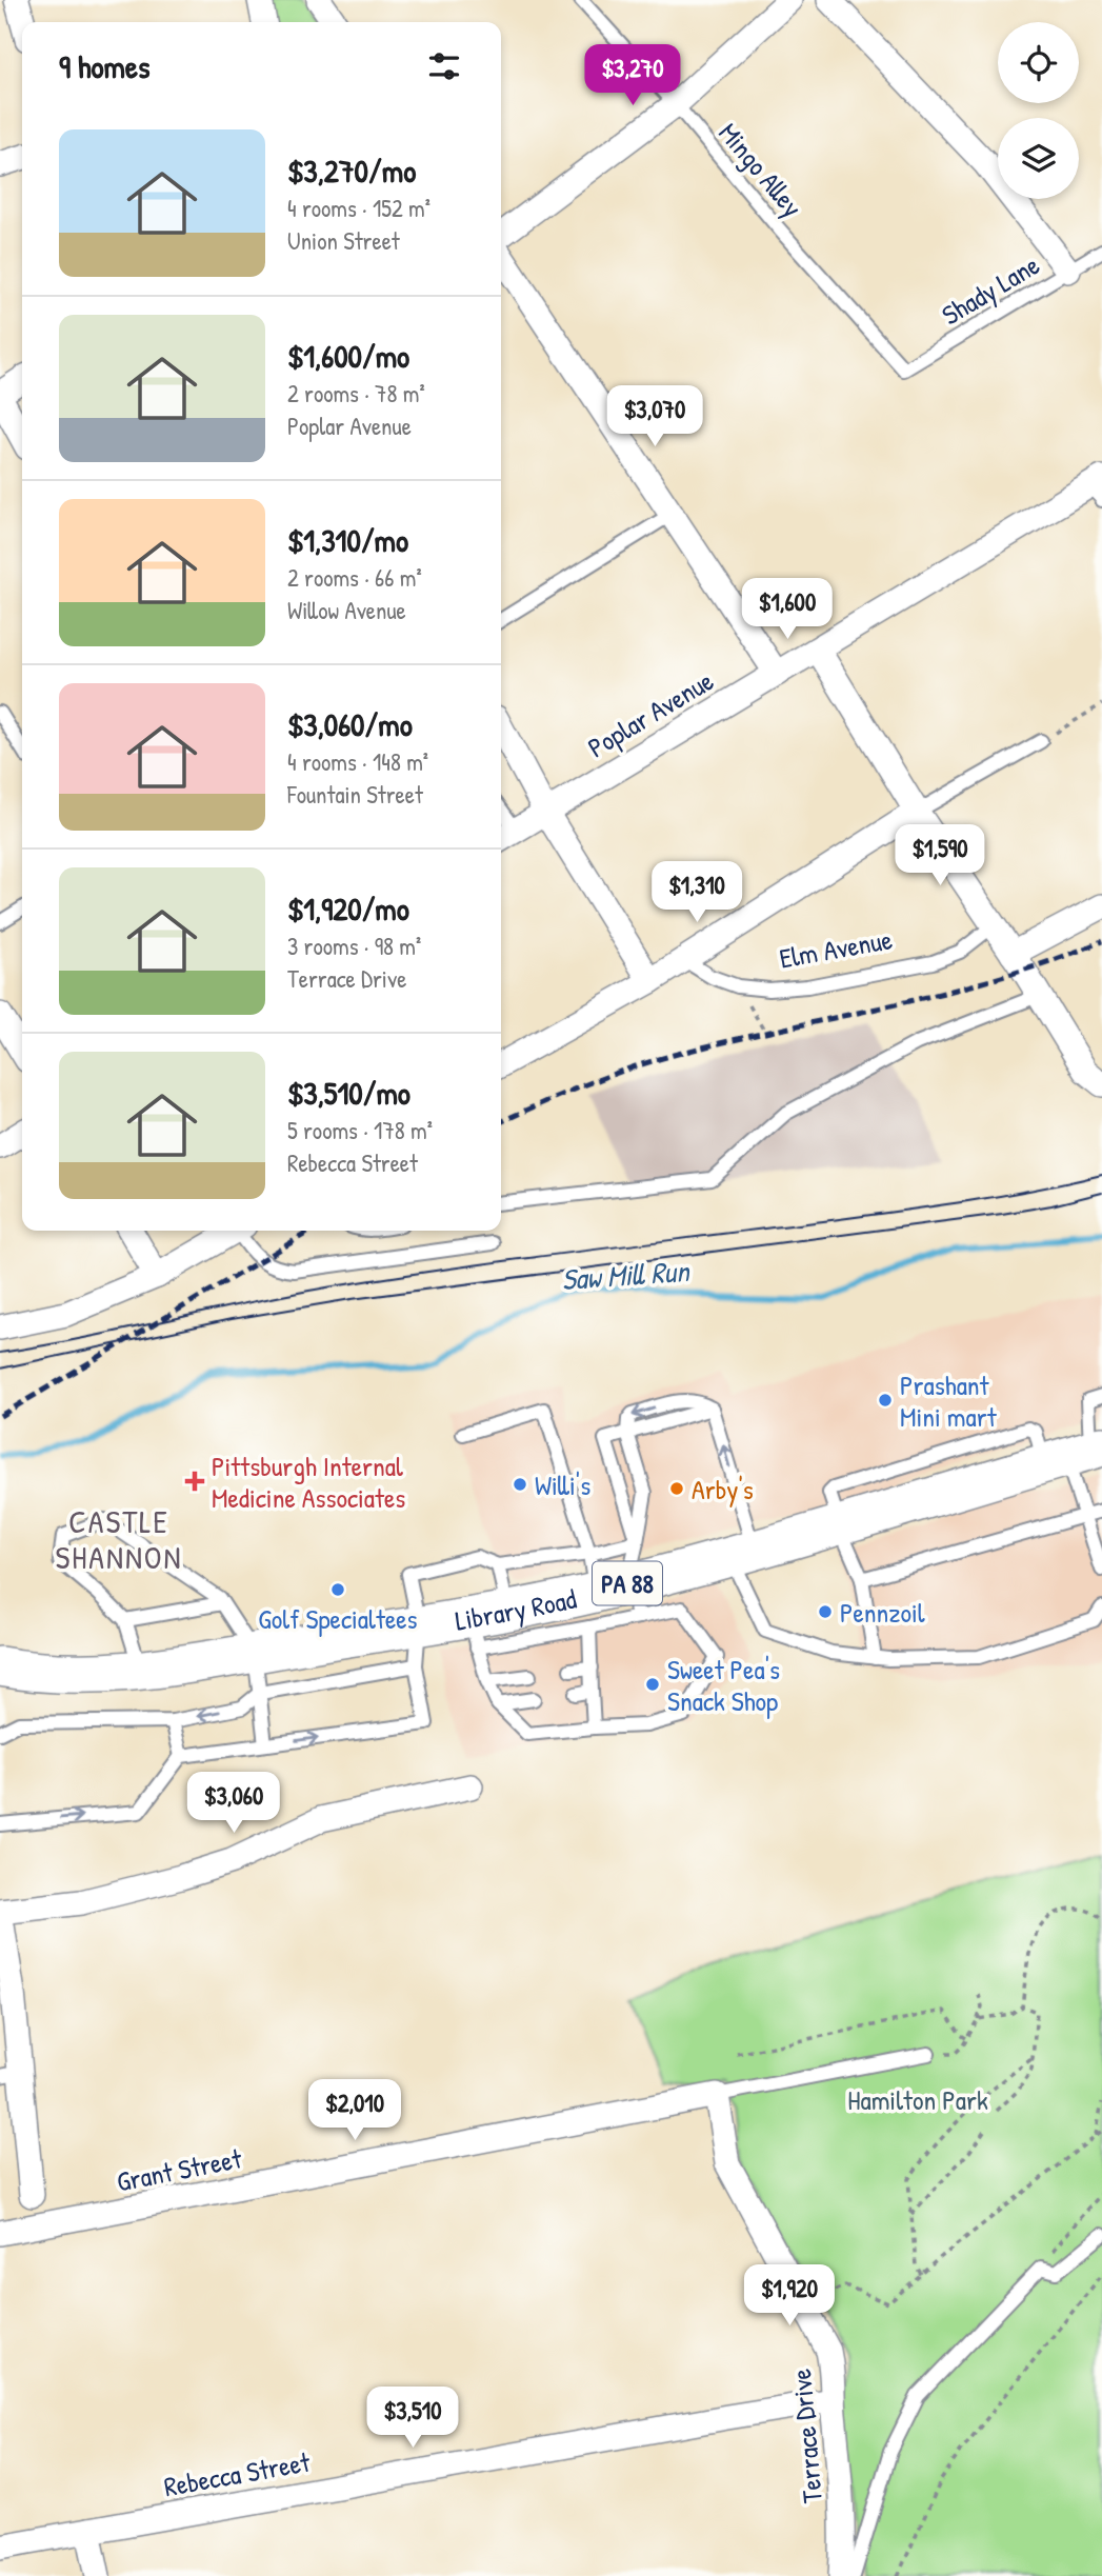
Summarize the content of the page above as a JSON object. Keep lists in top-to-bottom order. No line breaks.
{"streets":{"main road":["PA 88","Library Road"],"street":["Poplar Avenue","Grant Street","Terrace Drive","Rebecca Street"],"lane":["Mingo Alley","Shady Lane","Elm Avenue"]},"crossings":[["Mingo Alley","Shady Lane"],["Grant Street","Terrace Drive"],["Terrace Drive","Rebecca Street"]],"districts":["CASTLE SHANNON"],"water":["Saw Mill Run"],"parks":["Hamilton Park"],"places":{"other":["Prashant Mini mart","Willi's","Arby's","Golf Specialtees","Pennzoil","Sweet Pea's Snack Shop"],"health":["Pittsburgh Internal Medicine Associates"]},"page":{"heading":"9 homes","price":["$3,270","$3,070","$1,600","$1,590","$1,310","$3,060","$2,010","$1,920","$3,510"],"list":[{"name":"$3,270/mo","note":"4 rooms · 152 m² · Union Street"},{"name":"$1,600/mo","note":"2 rooms · 78 m² · Poplar Avenue"},{"name":"$1,310/mo","note":"2 rooms · 66 m² · Willow Avenue"},{"name":"$3,060/mo","note":"4 rooms · 148 m² · Fountain Street"},{"name":"$1,920/mo","note":"3 rooms · 98 m² · Terrace Drive"},{"name":"$3,510/mo","note":"5 rooms · 178 m² · Rebecca Street"}]}}
